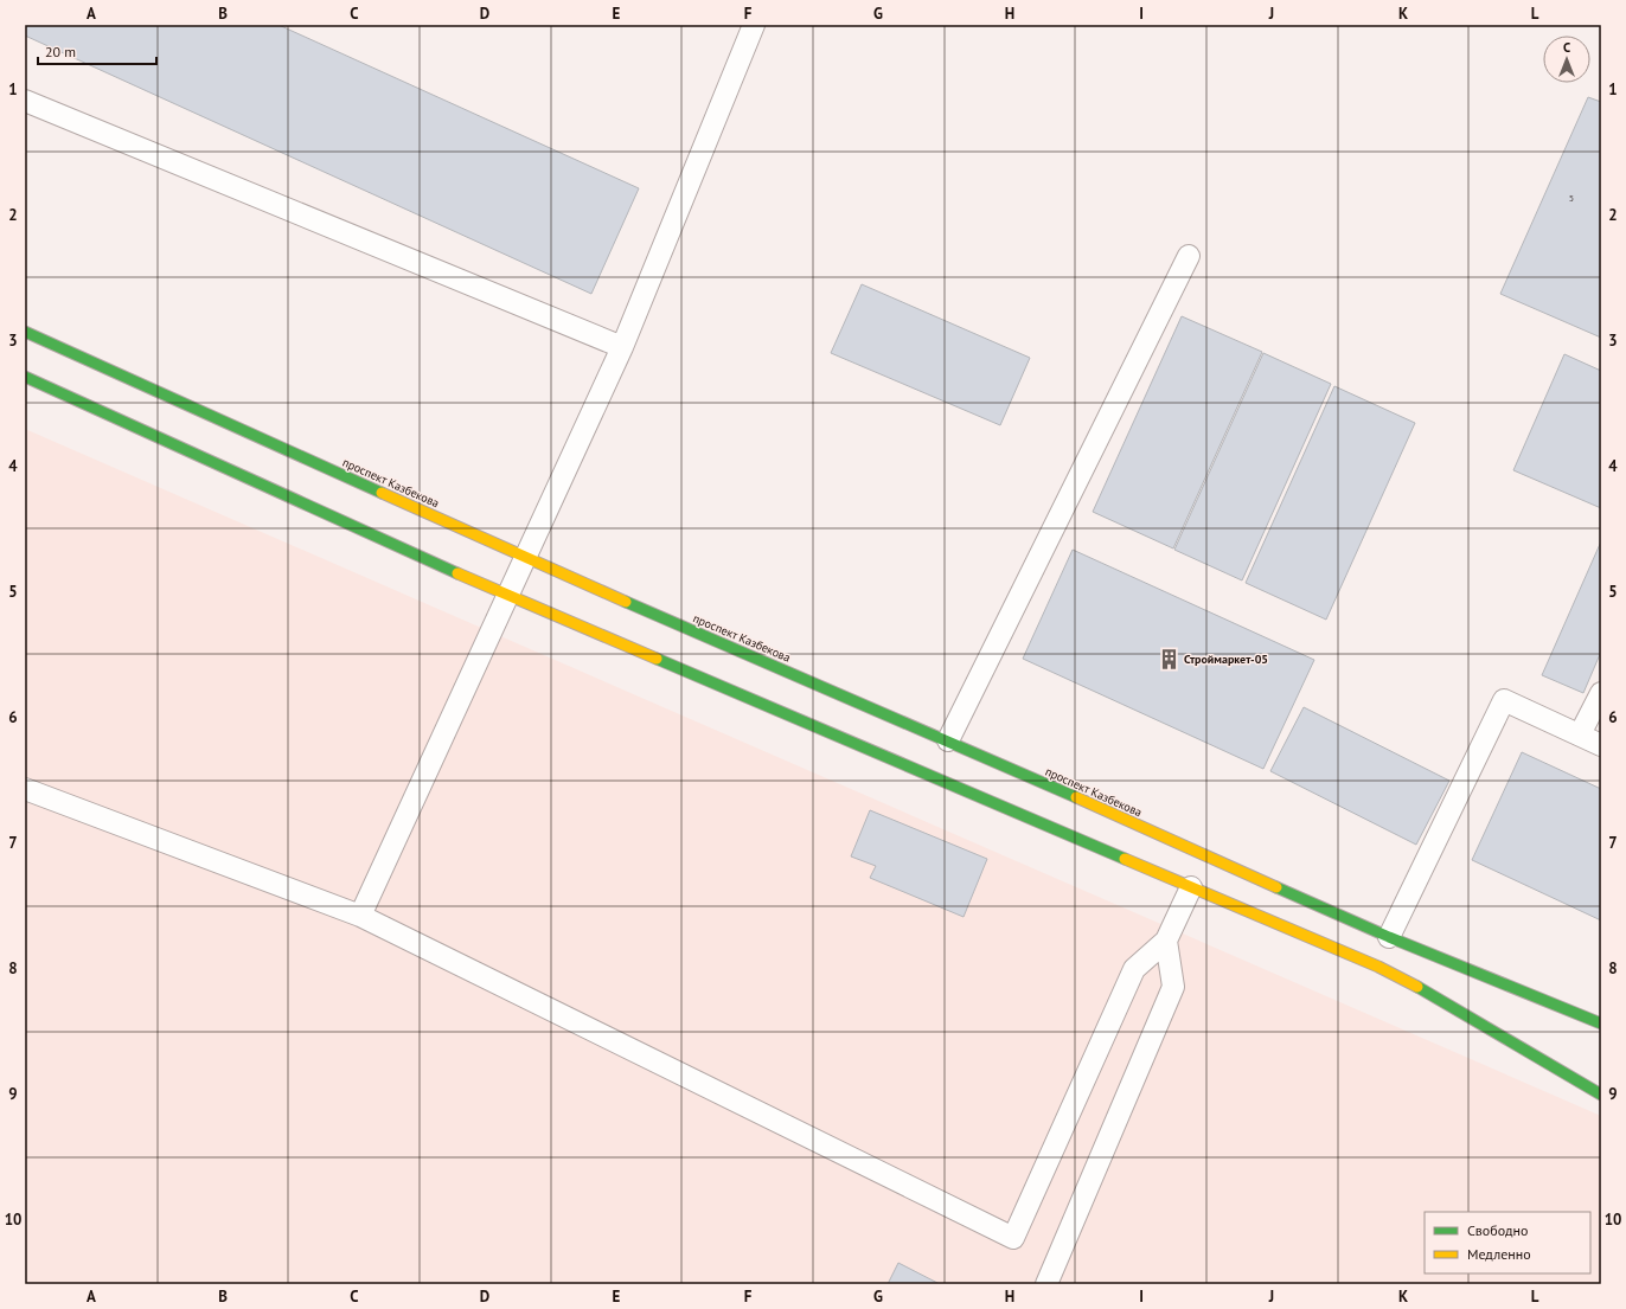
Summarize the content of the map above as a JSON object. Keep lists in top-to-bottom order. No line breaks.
{"streets":{"highway":["проспект Казбекова"]},"places":{"building":["Строймаркет-05"]},"house_numbers":["5"],"legend":["Свободно","Медленно"],"scale_bar":"20 m","north":"top","grid":{"columns":["A","B","C","D","E","F","G","H","I","J","K","L"],"rows":["1","2","3","4","5","6","7","8","9","10"]}}
